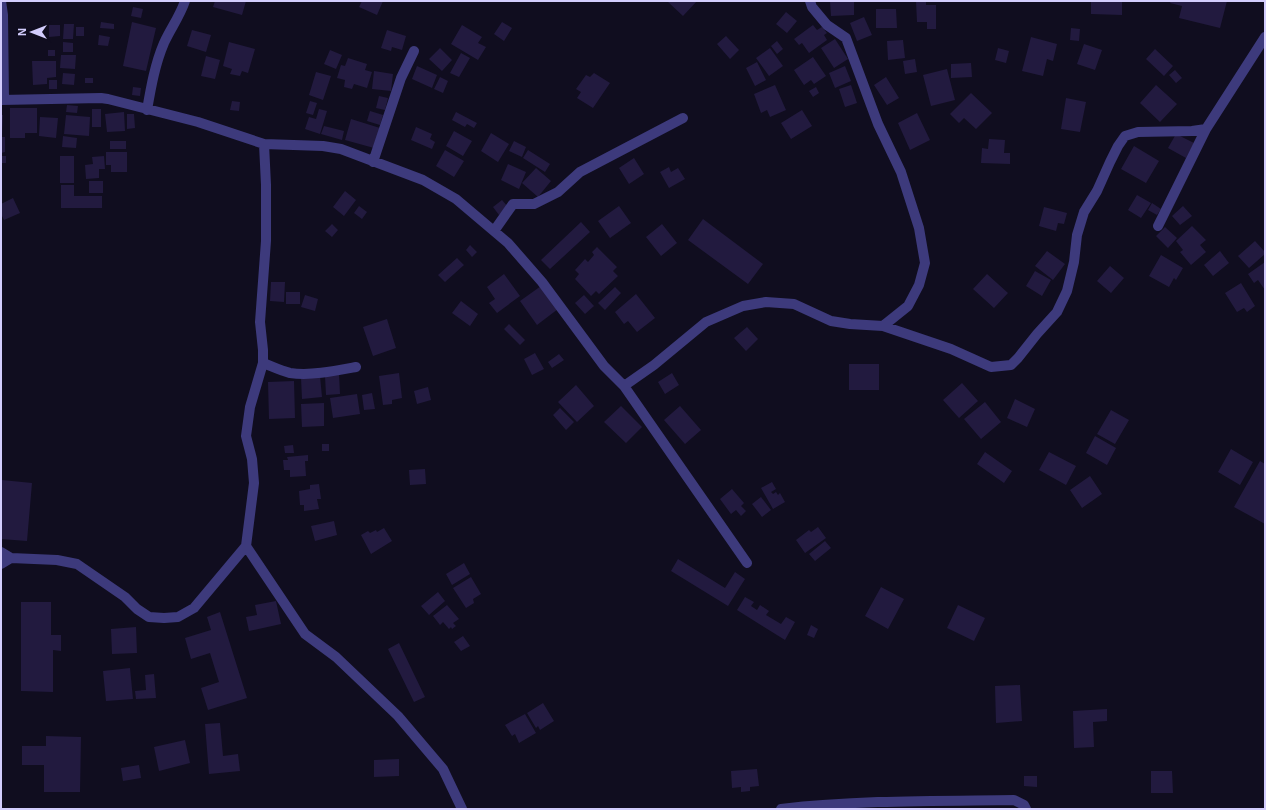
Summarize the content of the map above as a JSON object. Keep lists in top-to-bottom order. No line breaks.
{"north":"left"}
